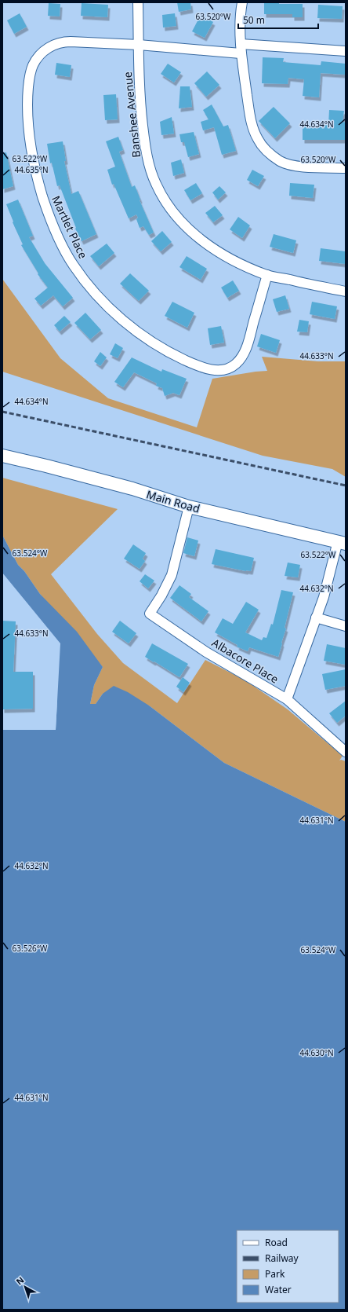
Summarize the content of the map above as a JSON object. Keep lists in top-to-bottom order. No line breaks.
{"streets":{"main road":["Main Road"],"street":["Banshee Avenue","Martlet Place","Albacore Place"]},"crossings":[["Banshee Avenue","Martlet Place"],["Main Road","Albacore Place"]],"legend":["Road","Railway","Park","Water"],"scale_bar":"50 m","north":"top left","coordinates":["63.520°W","44.634°N","63.522°W","44.635°N","44.633°N","63.524°W","44.632°N","44.631°N","63.526°W","44.630°N"]}
